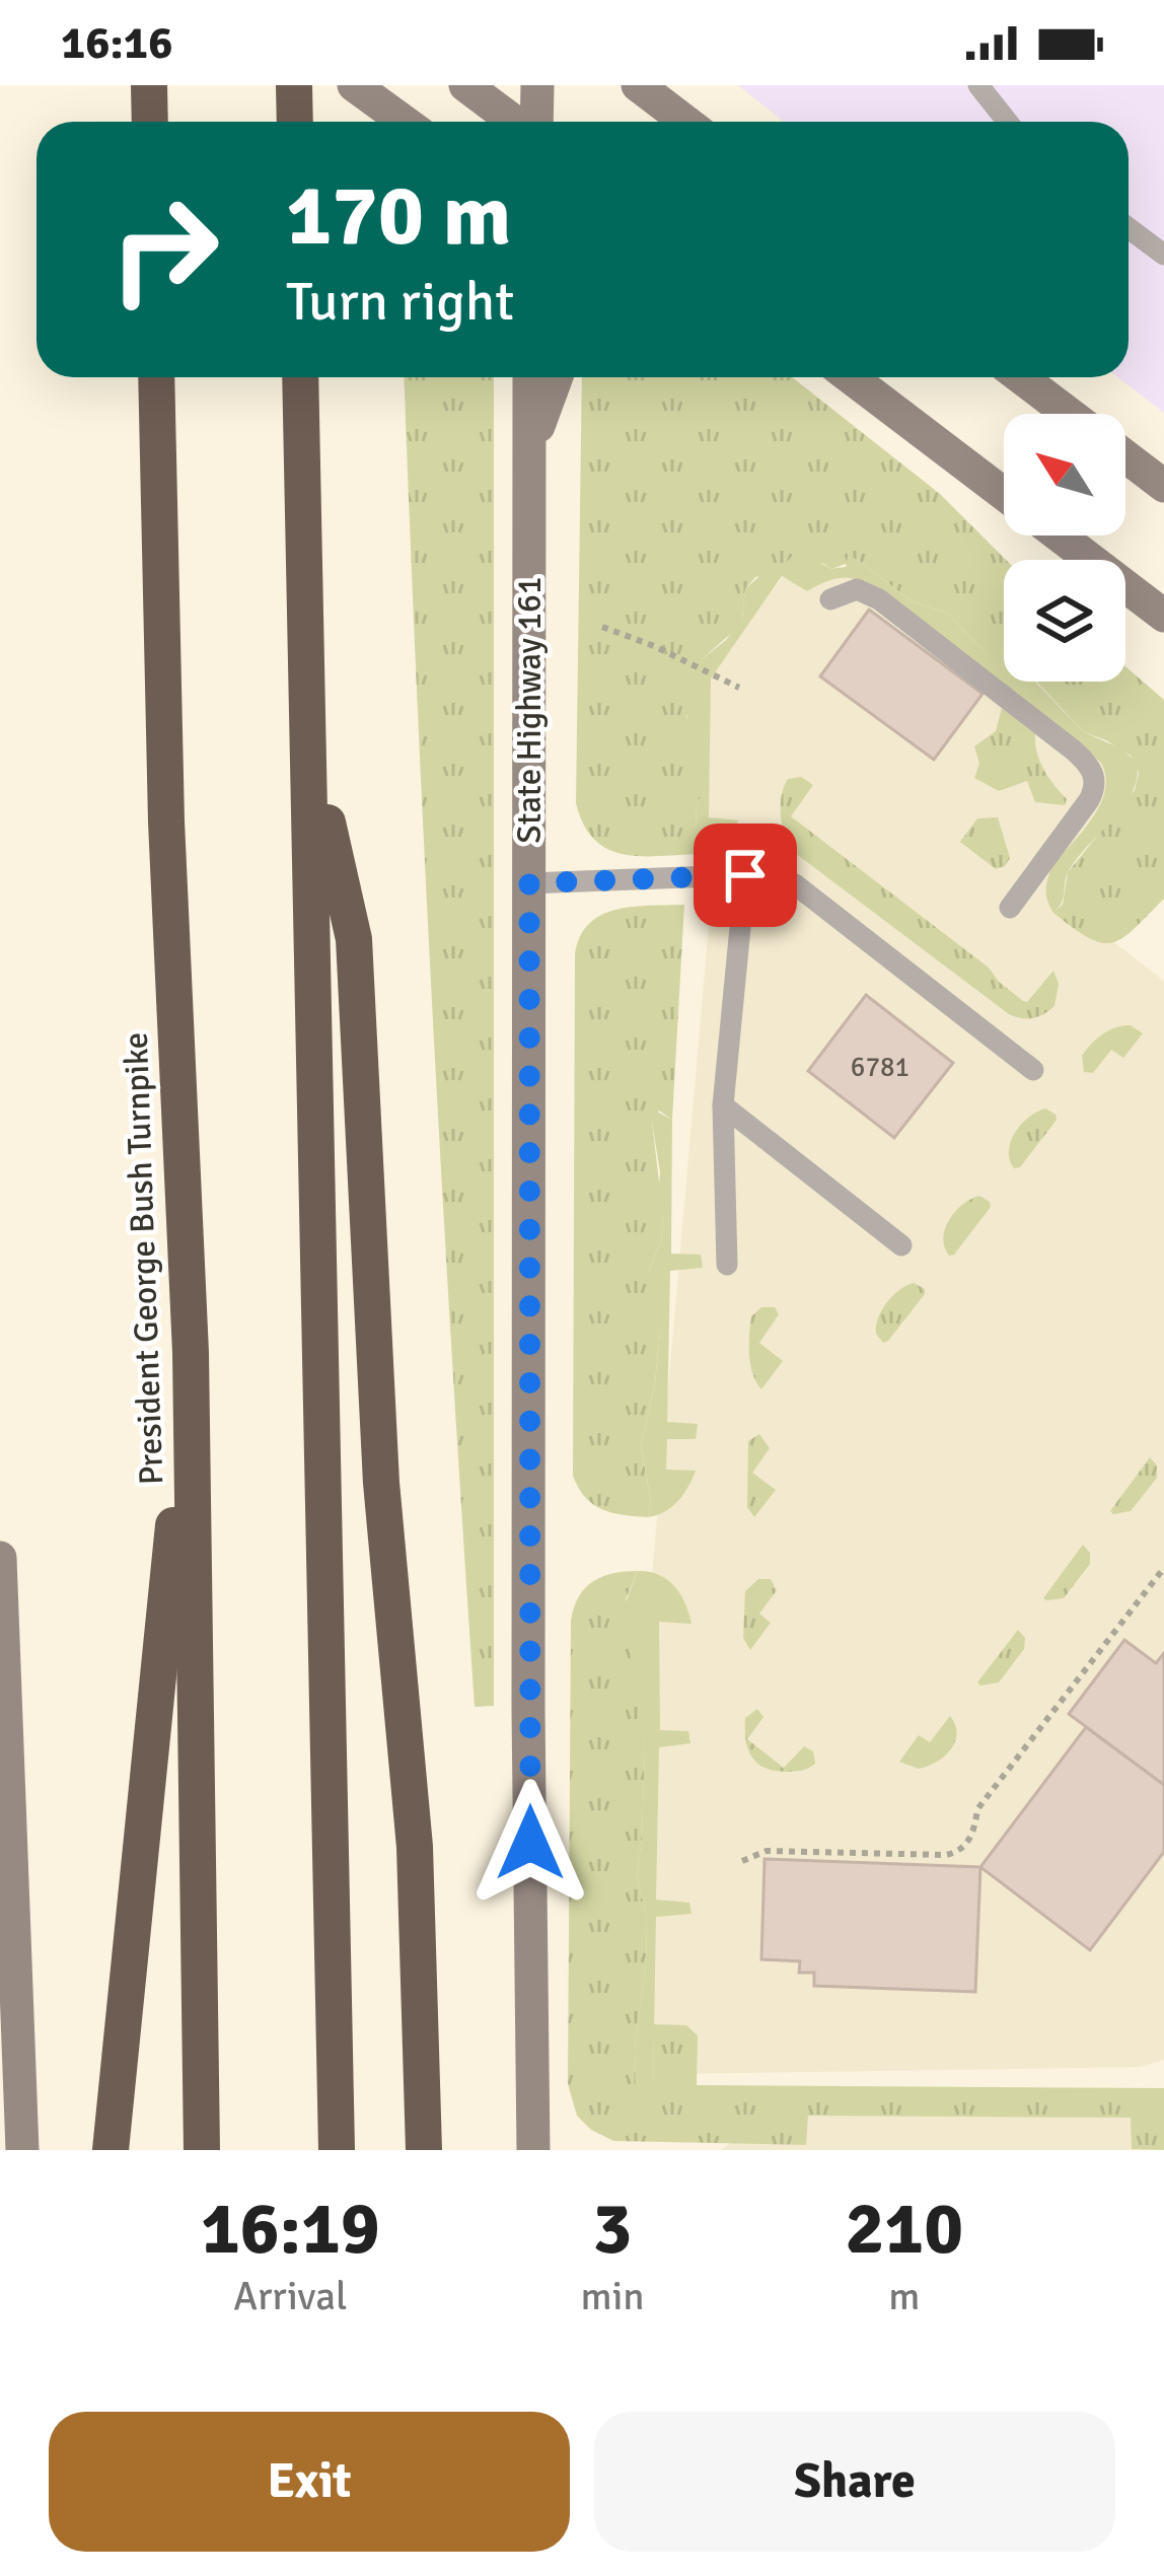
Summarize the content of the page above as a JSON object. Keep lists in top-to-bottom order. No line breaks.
{"streets":{"highway":["President George Bush Turnpike"],"main road":["State Highway 161"]},"house_numbers":["6781"],"north":"top left","page":{"status":"16:16","turn":["170 m","Turn right"],"eta":["16:19","Arrival","3","min","210","m"],"buttons":["Exit","Share"]}}
